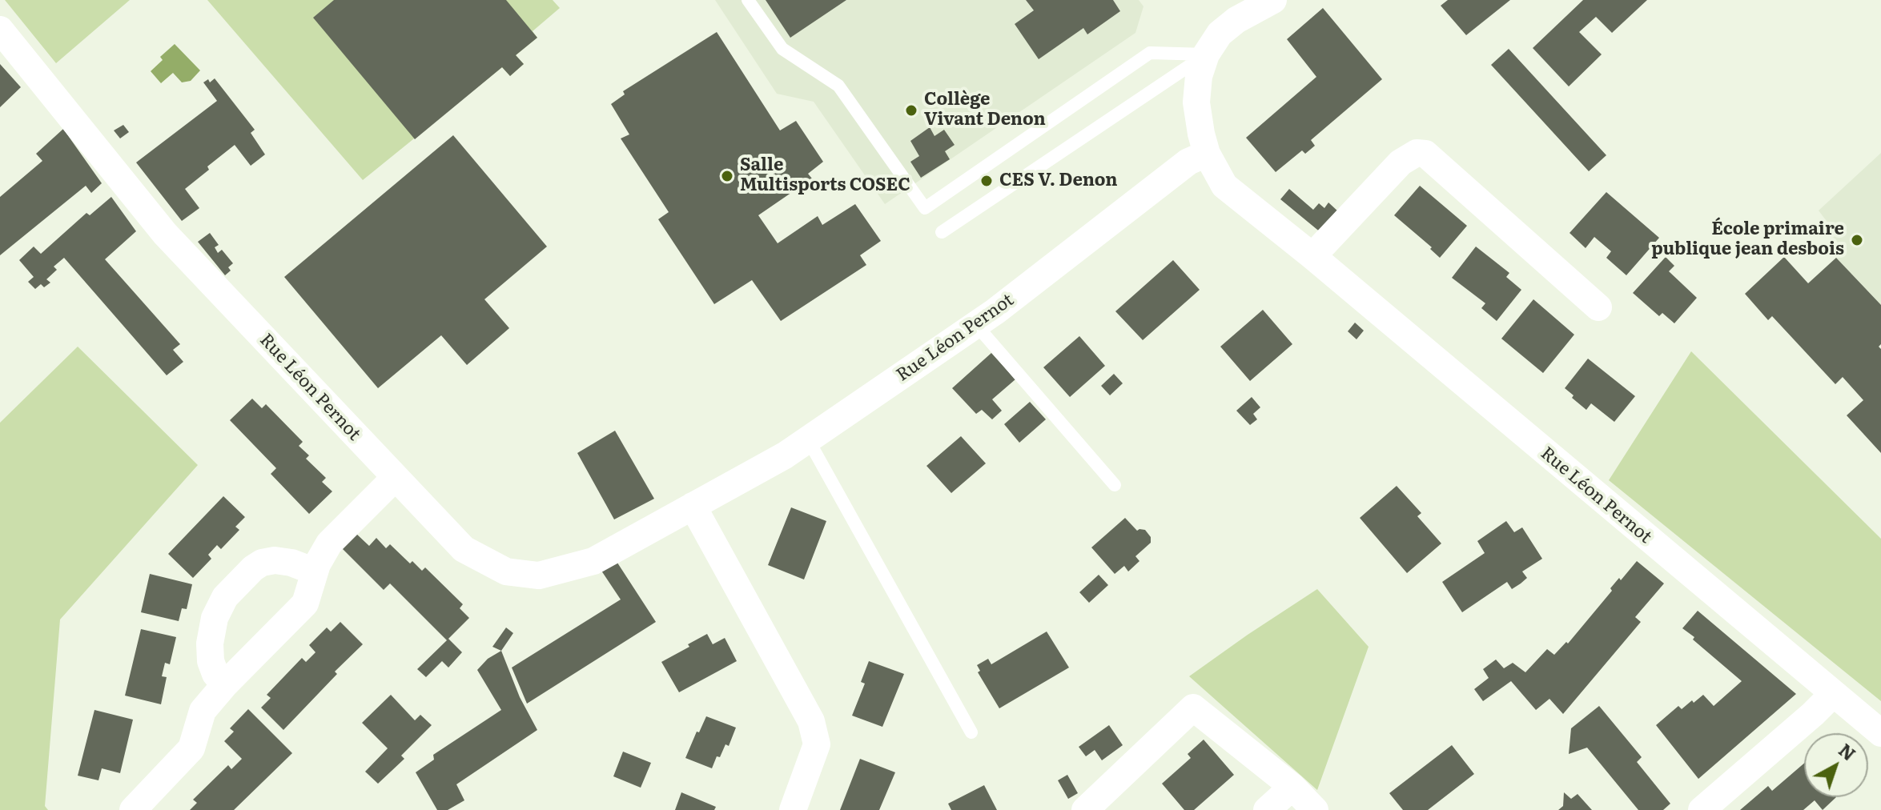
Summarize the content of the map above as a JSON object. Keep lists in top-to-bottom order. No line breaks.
{"streets":{"street":["Rue Léon Pernot"]},"places":["Collège Vivant Denon","Salle Multisports COSEC","CES V. Denon","École primaire publique jean desbois"],"north":"top right"}
